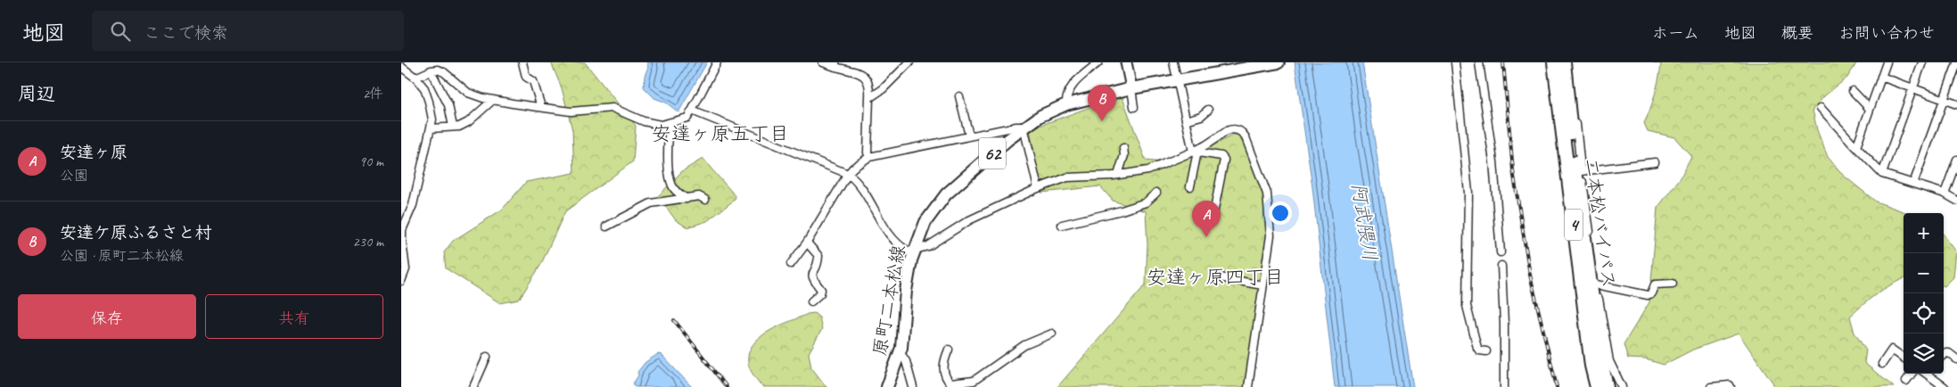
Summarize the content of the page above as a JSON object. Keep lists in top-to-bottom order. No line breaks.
{"streets":{"highway":["二本松バイパス","4"],"main road":["62","原町二本松線"]},"districts":["安達ヶ原五丁目","安達ヶ原四丁目"],"water":["阿武隈川"],"page":{"header":"地図","search":"ここで検索","nav":["ホーム","地図","概要","お問い合わせ"],"heading":["周辺","2件"],"pins":["B","A"],"list":[{"mark":"A","name":"安達ヶ原","note":"公園","value":"90 m"},{"mark":"B","name":"安達ケ原ふるさと村","note":"公園 · 原町二本松線","value":"230 m"}],"map_buttons":["+","−"],"buttons":["保存","共有"]}}
